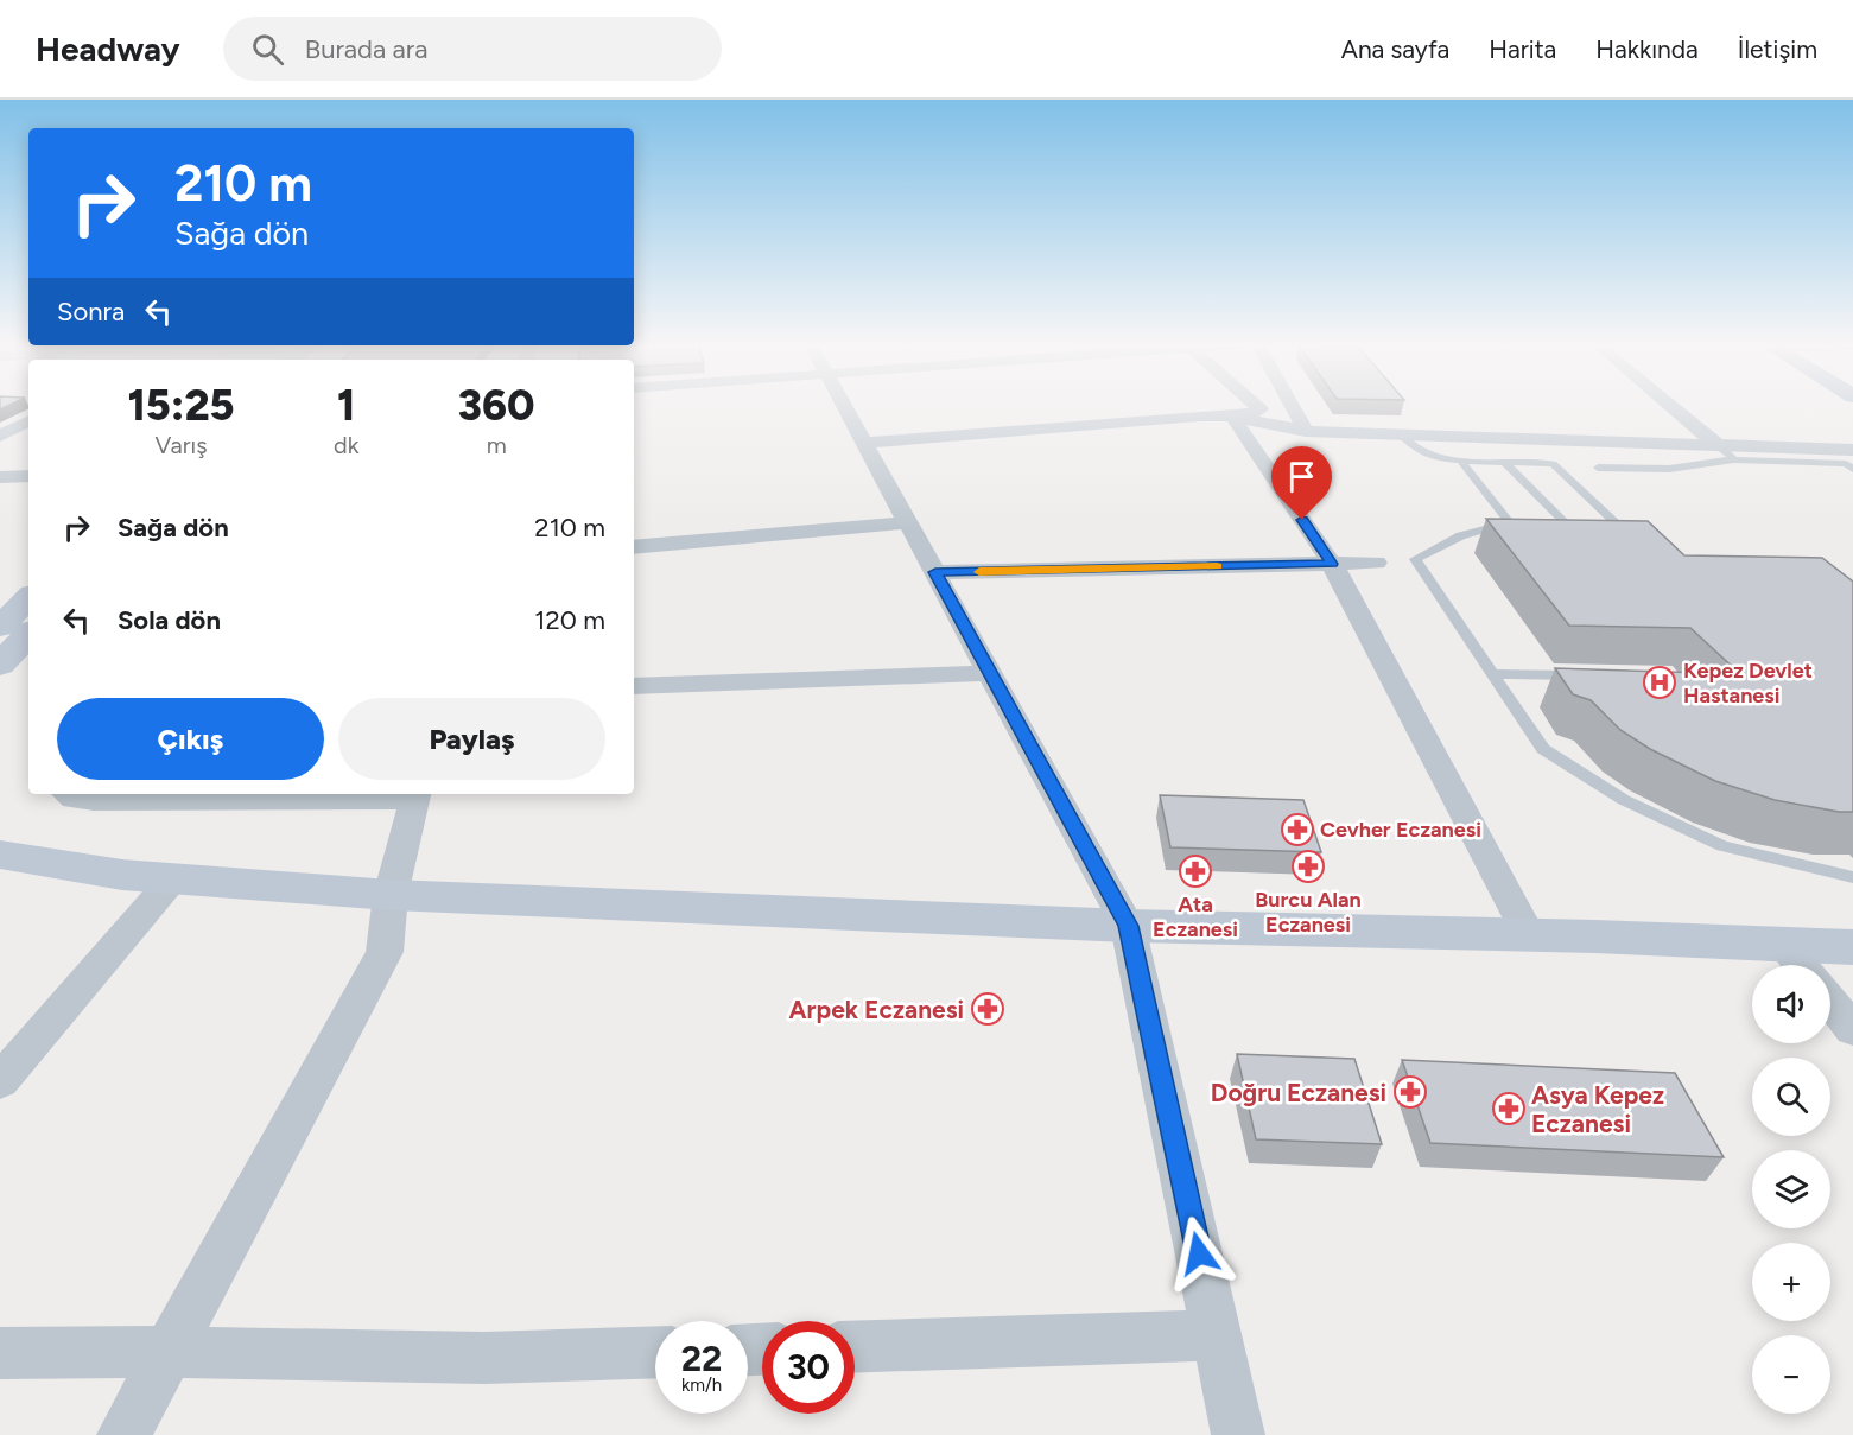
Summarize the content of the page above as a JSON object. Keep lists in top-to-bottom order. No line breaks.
{"places":{"hospital":["Kepez Devlet Hastanesi"],"pharmacy":["Cevher Eczanesi","Burcu Alan Eczanesi","Ata Eczanesi","Arpek Eczanesi","Doğru Eczanesi","Asya Kepez Eczanesi"]},"page":{"header":"Headway","search":"Burada ara","nav":["Ana sayfa","Harita","Hakkında","İletişim"],"turn":["210 m","Sağa dön"],"then":"Sonra","eta":["15:25","Varış","1","dk","360","m"],"list":[{"name":"Sağa dön","value":"210 m"},{"name":"Sola dön","value":"120 m"}],"buttons":["Çıkış","Paylaş"],"map_buttons":["+","−"],"speed":"22 km/h","limit":"30"}}
